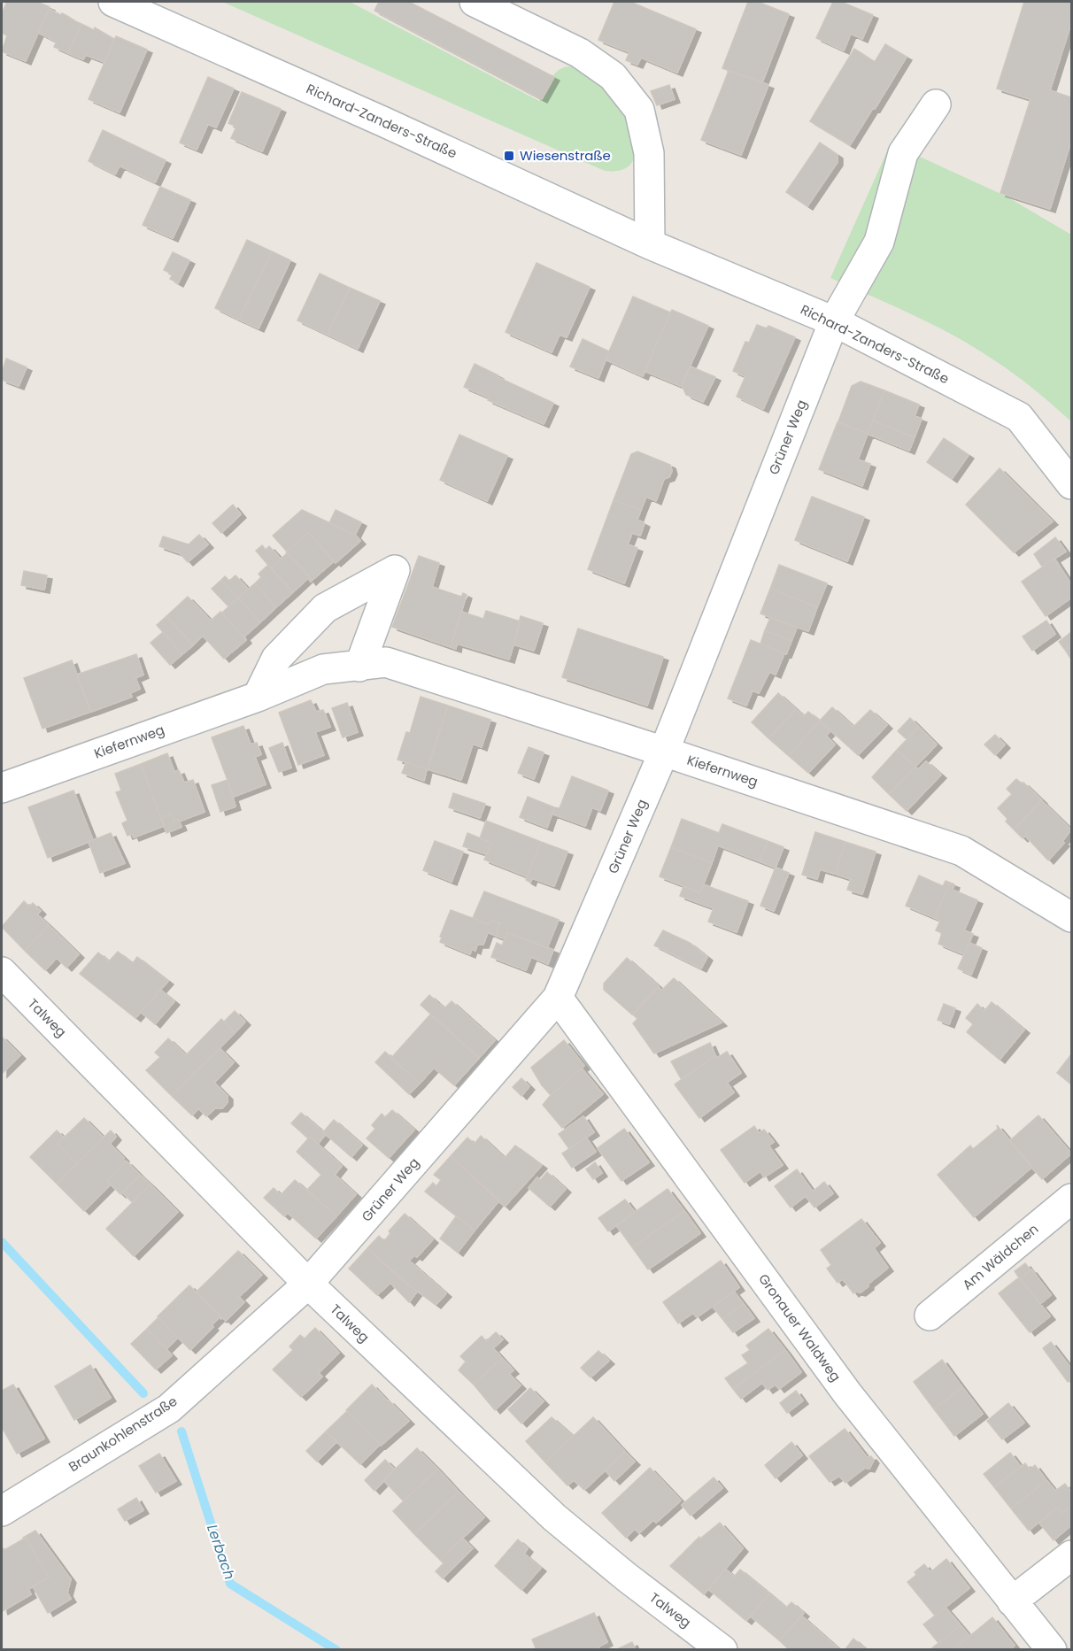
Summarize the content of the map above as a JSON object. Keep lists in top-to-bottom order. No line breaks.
{"streets":{"street":["Richard-Zanders-Straße","Grüner Weg","Kiefernweg","Talweg","Am Wäldchen","Gronauer Waldweg","Braunkohlenstraße"]},"crossings":[["Richard-Zanders-Straße","Grüner Weg"],["Grüner Weg","Kiefernweg"],["Grüner Weg","Talweg"],["Grüner Weg","Gronauer Waldweg"],["Grüner Weg","Braunkohlenstraße"],["Talweg","Braunkohlenstraße"]],"water":["Lerbach"],"places":{"transit":["Wiesenstraße"]}}
